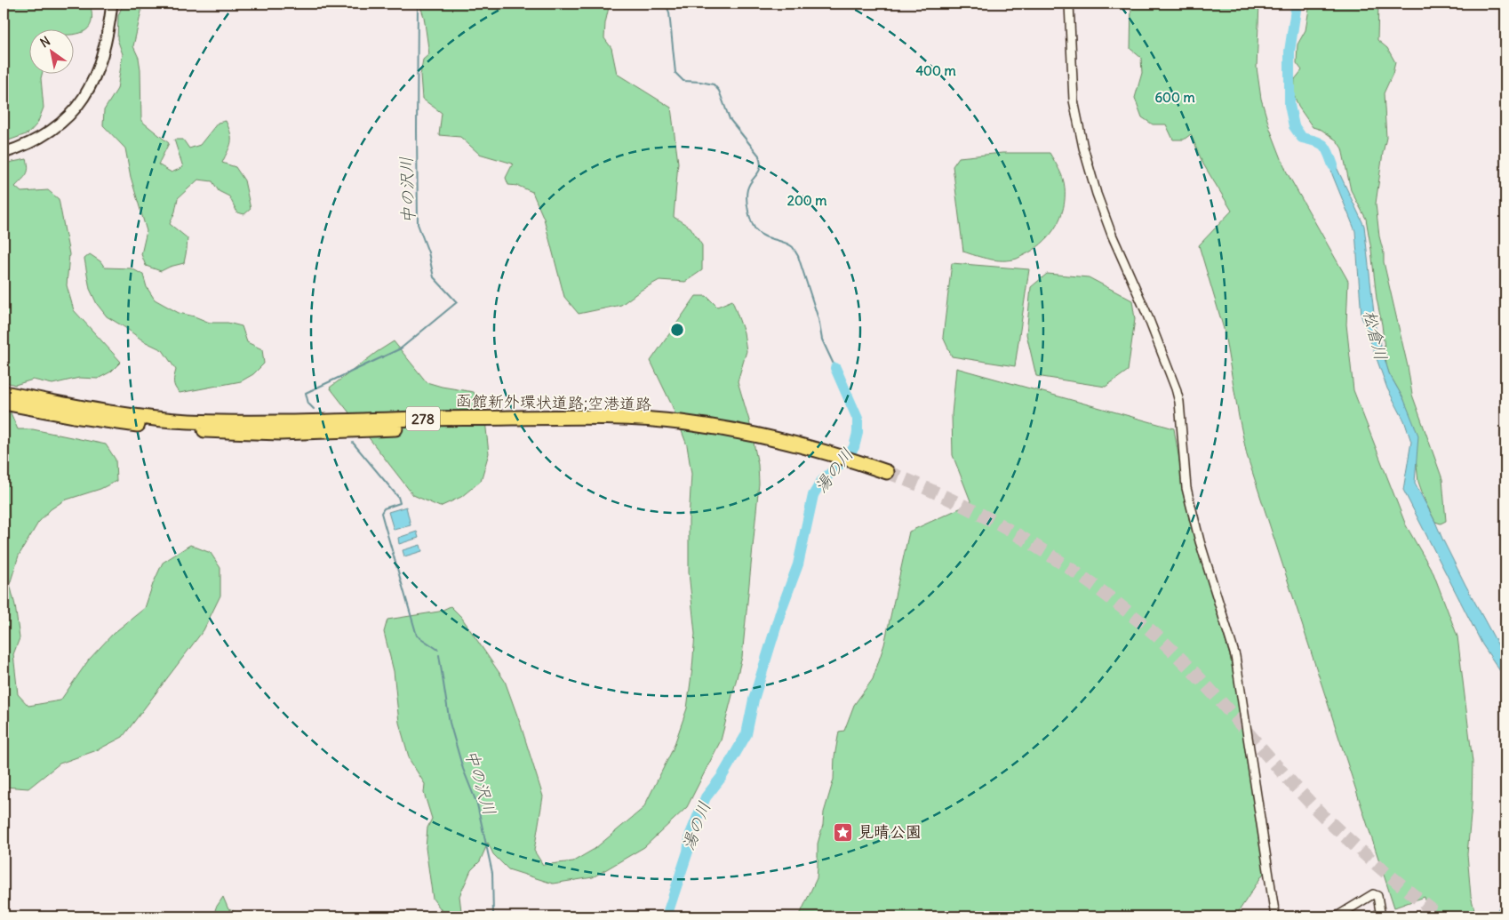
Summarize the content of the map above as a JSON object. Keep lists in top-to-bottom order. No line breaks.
{"streets":{"highway":["函館新外環状道路;空港道路","278"]},"water":["中の沢川","松倉川","湯の川"],"places":{"place":["見晴公園"]},"north":"top left","rings":["400 m","600 m","200 m"]}
